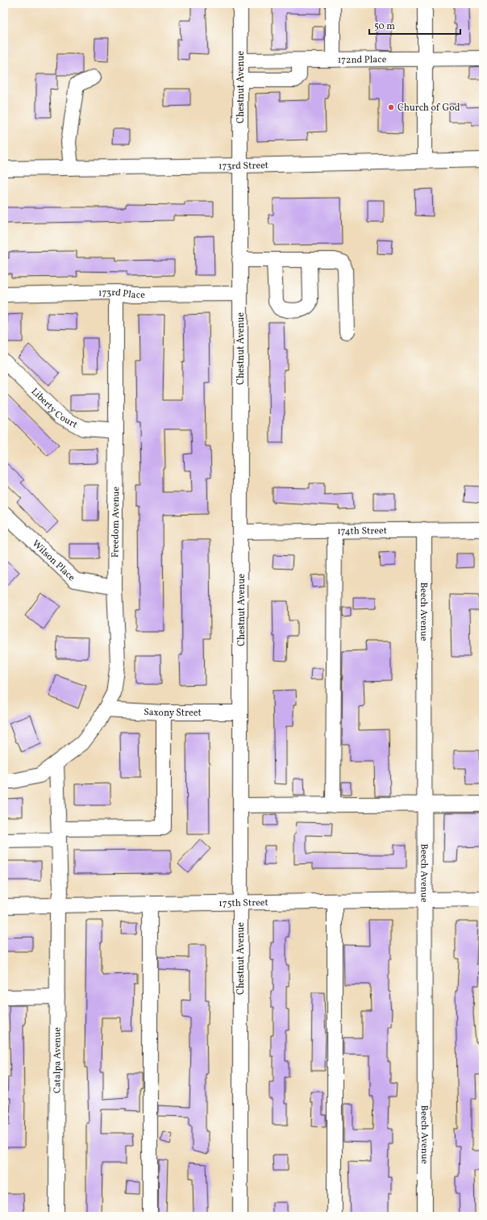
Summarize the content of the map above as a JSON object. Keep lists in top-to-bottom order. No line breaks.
{"streets":{"street":["172nd Place","Chestnut Avenue","173rd Street","173rd Place","Liberty Court","Freedom Avenue","174th Street","Wilson Place","Beech Avenue","Saxony Street","175th Street","Catalpa Avenue"]},"crossings":[["172nd Place","Chestnut Avenue"],["Chestnut Avenue","173rd Street"],["Chestnut Avenue","173rd Place"],["Chestnut Avenue","174th Street"],["Chestnut Avenue","Saxony Street"],["Chestnut Avenue","175th Street"],["173rd Place","Freedom Avenue"],["Liberty Court","Freedom Avenue"],["Freedom Avenue","Wilson Place"],["Freedom Avenue","Saxony Street"],["Freedom Avenue","Catalpa Avenue"],["174th Street","Beech Avenue"],["Beech Avenue","175th Street"],["175th Street","Catalpa Avenue"]],"places":["Church of God"],"scale_bar":"50 m"}
